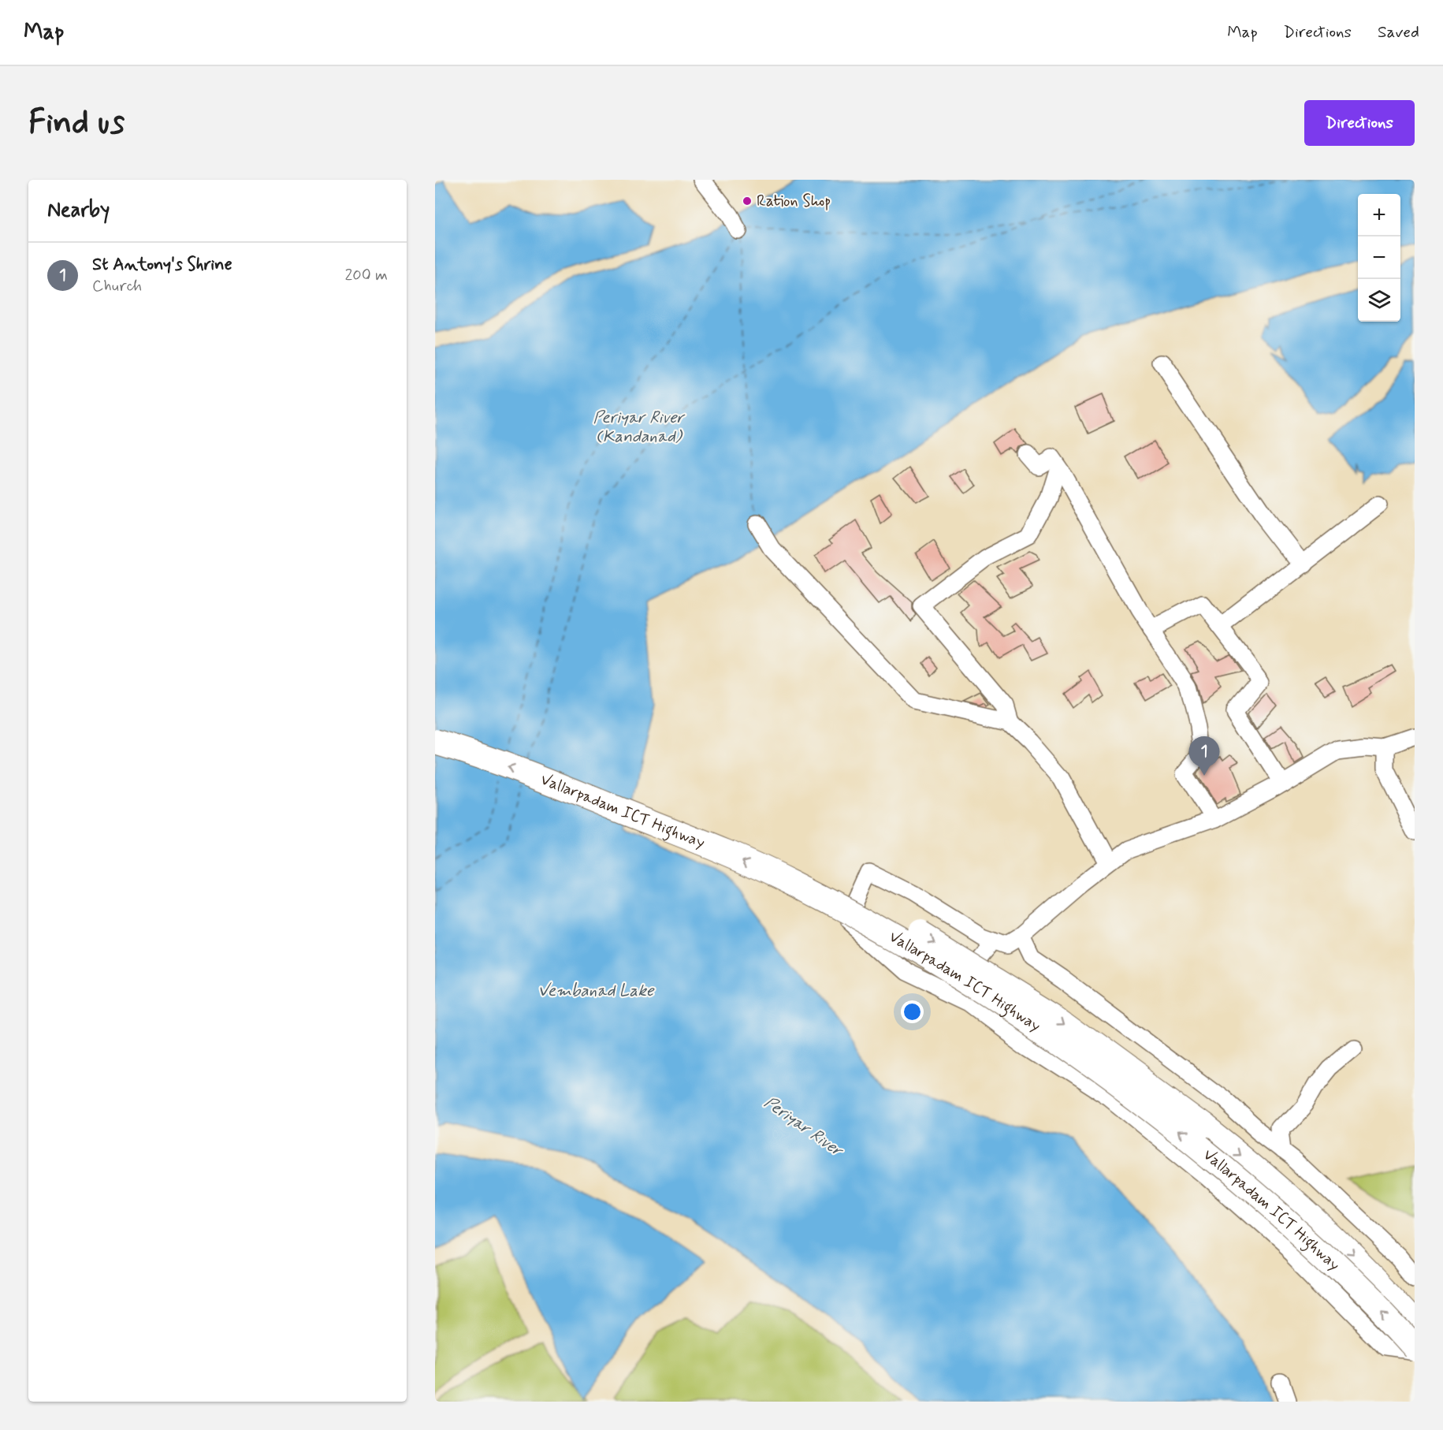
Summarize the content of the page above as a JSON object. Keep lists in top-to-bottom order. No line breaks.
{"streets":{"highway":["Vallarpadam ICT Highway"]},"water":["Periyar River (Kandanad)","Vembanad Lake","Periyar River"],"places":["Ration Shop"],"page":{"header":"Map","nav":["Map","Directions","Saved"],"buttons":"Directions","title":"Find us","heading":"Nearby","map_buttons":["+","−"],"list":[{"mark":"1","name":"St Antony's Shrine","note":"Church","value":"200 m"}],"pins":"1"}}
